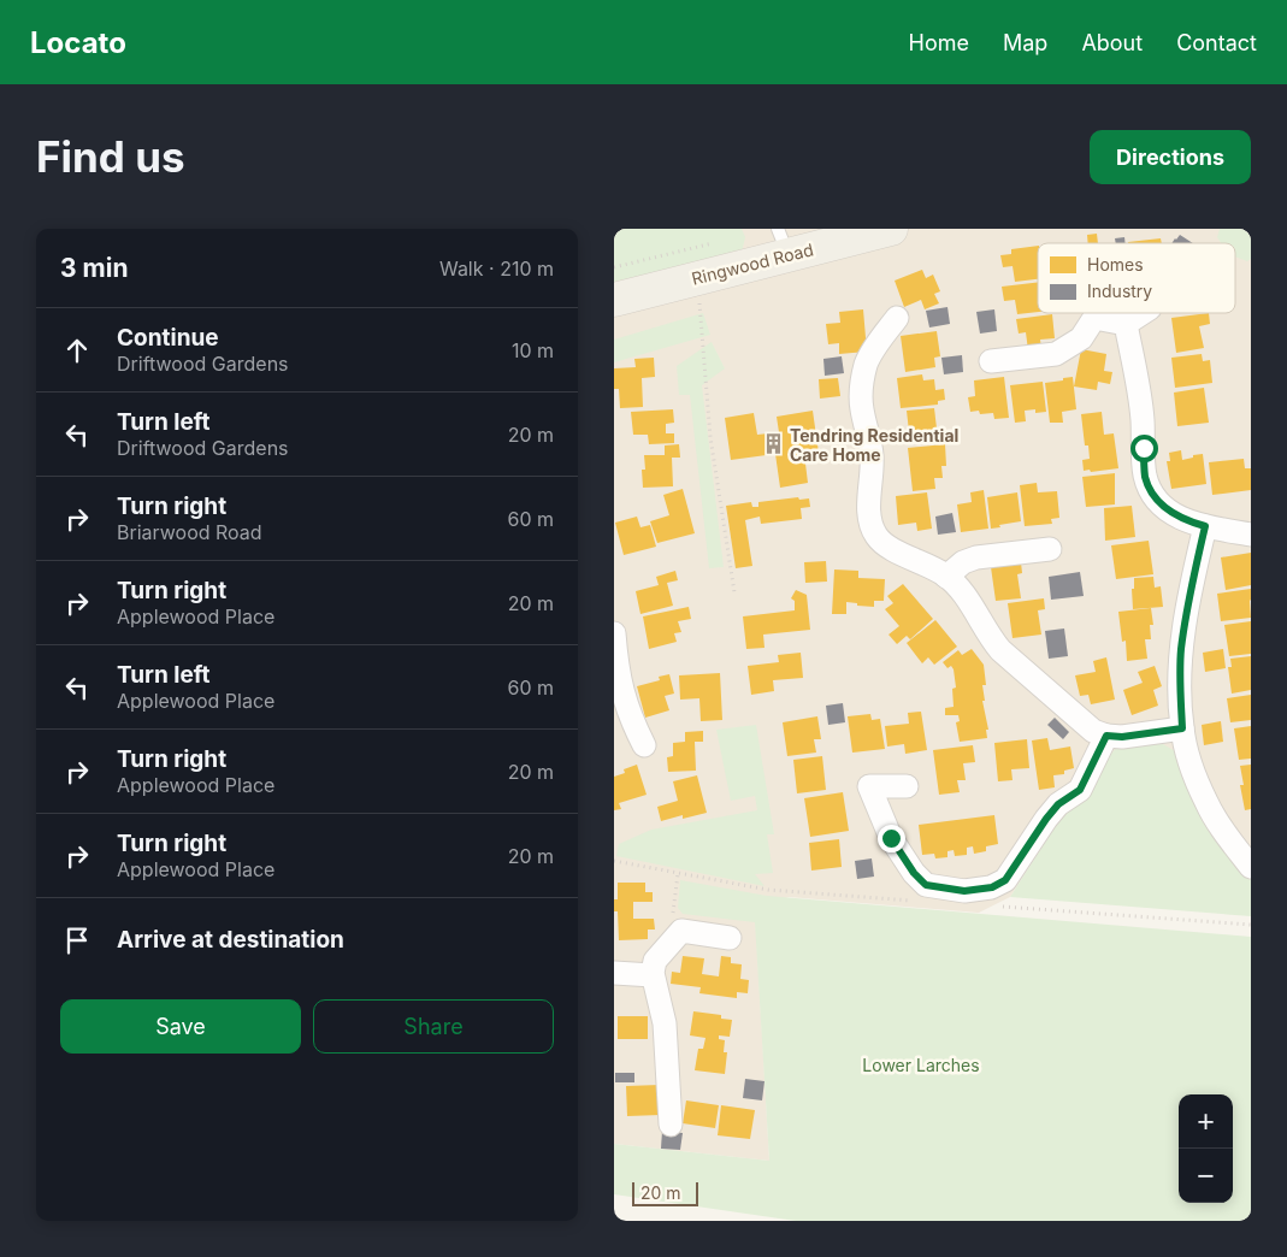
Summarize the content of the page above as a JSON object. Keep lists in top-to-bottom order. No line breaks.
{"streets":{"main road":["Ringwood Road"]},"parks":["Lower Larches"],"places":{"building":["Tendring Residential Care Home"]},"legend":["Homes","Industry"],"scale_bar":"20 m","page":{"header":"Locato","nav":["Home","Map","About","Contact"],"buttons":["Directions",["Save","Share"]],"title":"Find us","heading":["3 min","Walk · 210 m"],"list":[["Continue","Driftwood Gardens","10 m"],["Turn left","Driftwood Gardens","20 m"],["Turn right","Briarwood Road","60 m"],["Turn right","Applewood Place","20 m"],["Turn left","Applewood Place","60 m"],["Turn right","Applewood Place","20 m"],["Turn right","Applewood Place","20 m"],"Arrive at destination"],"map_buttons":["+","−"],"scale":"20 m"}}
